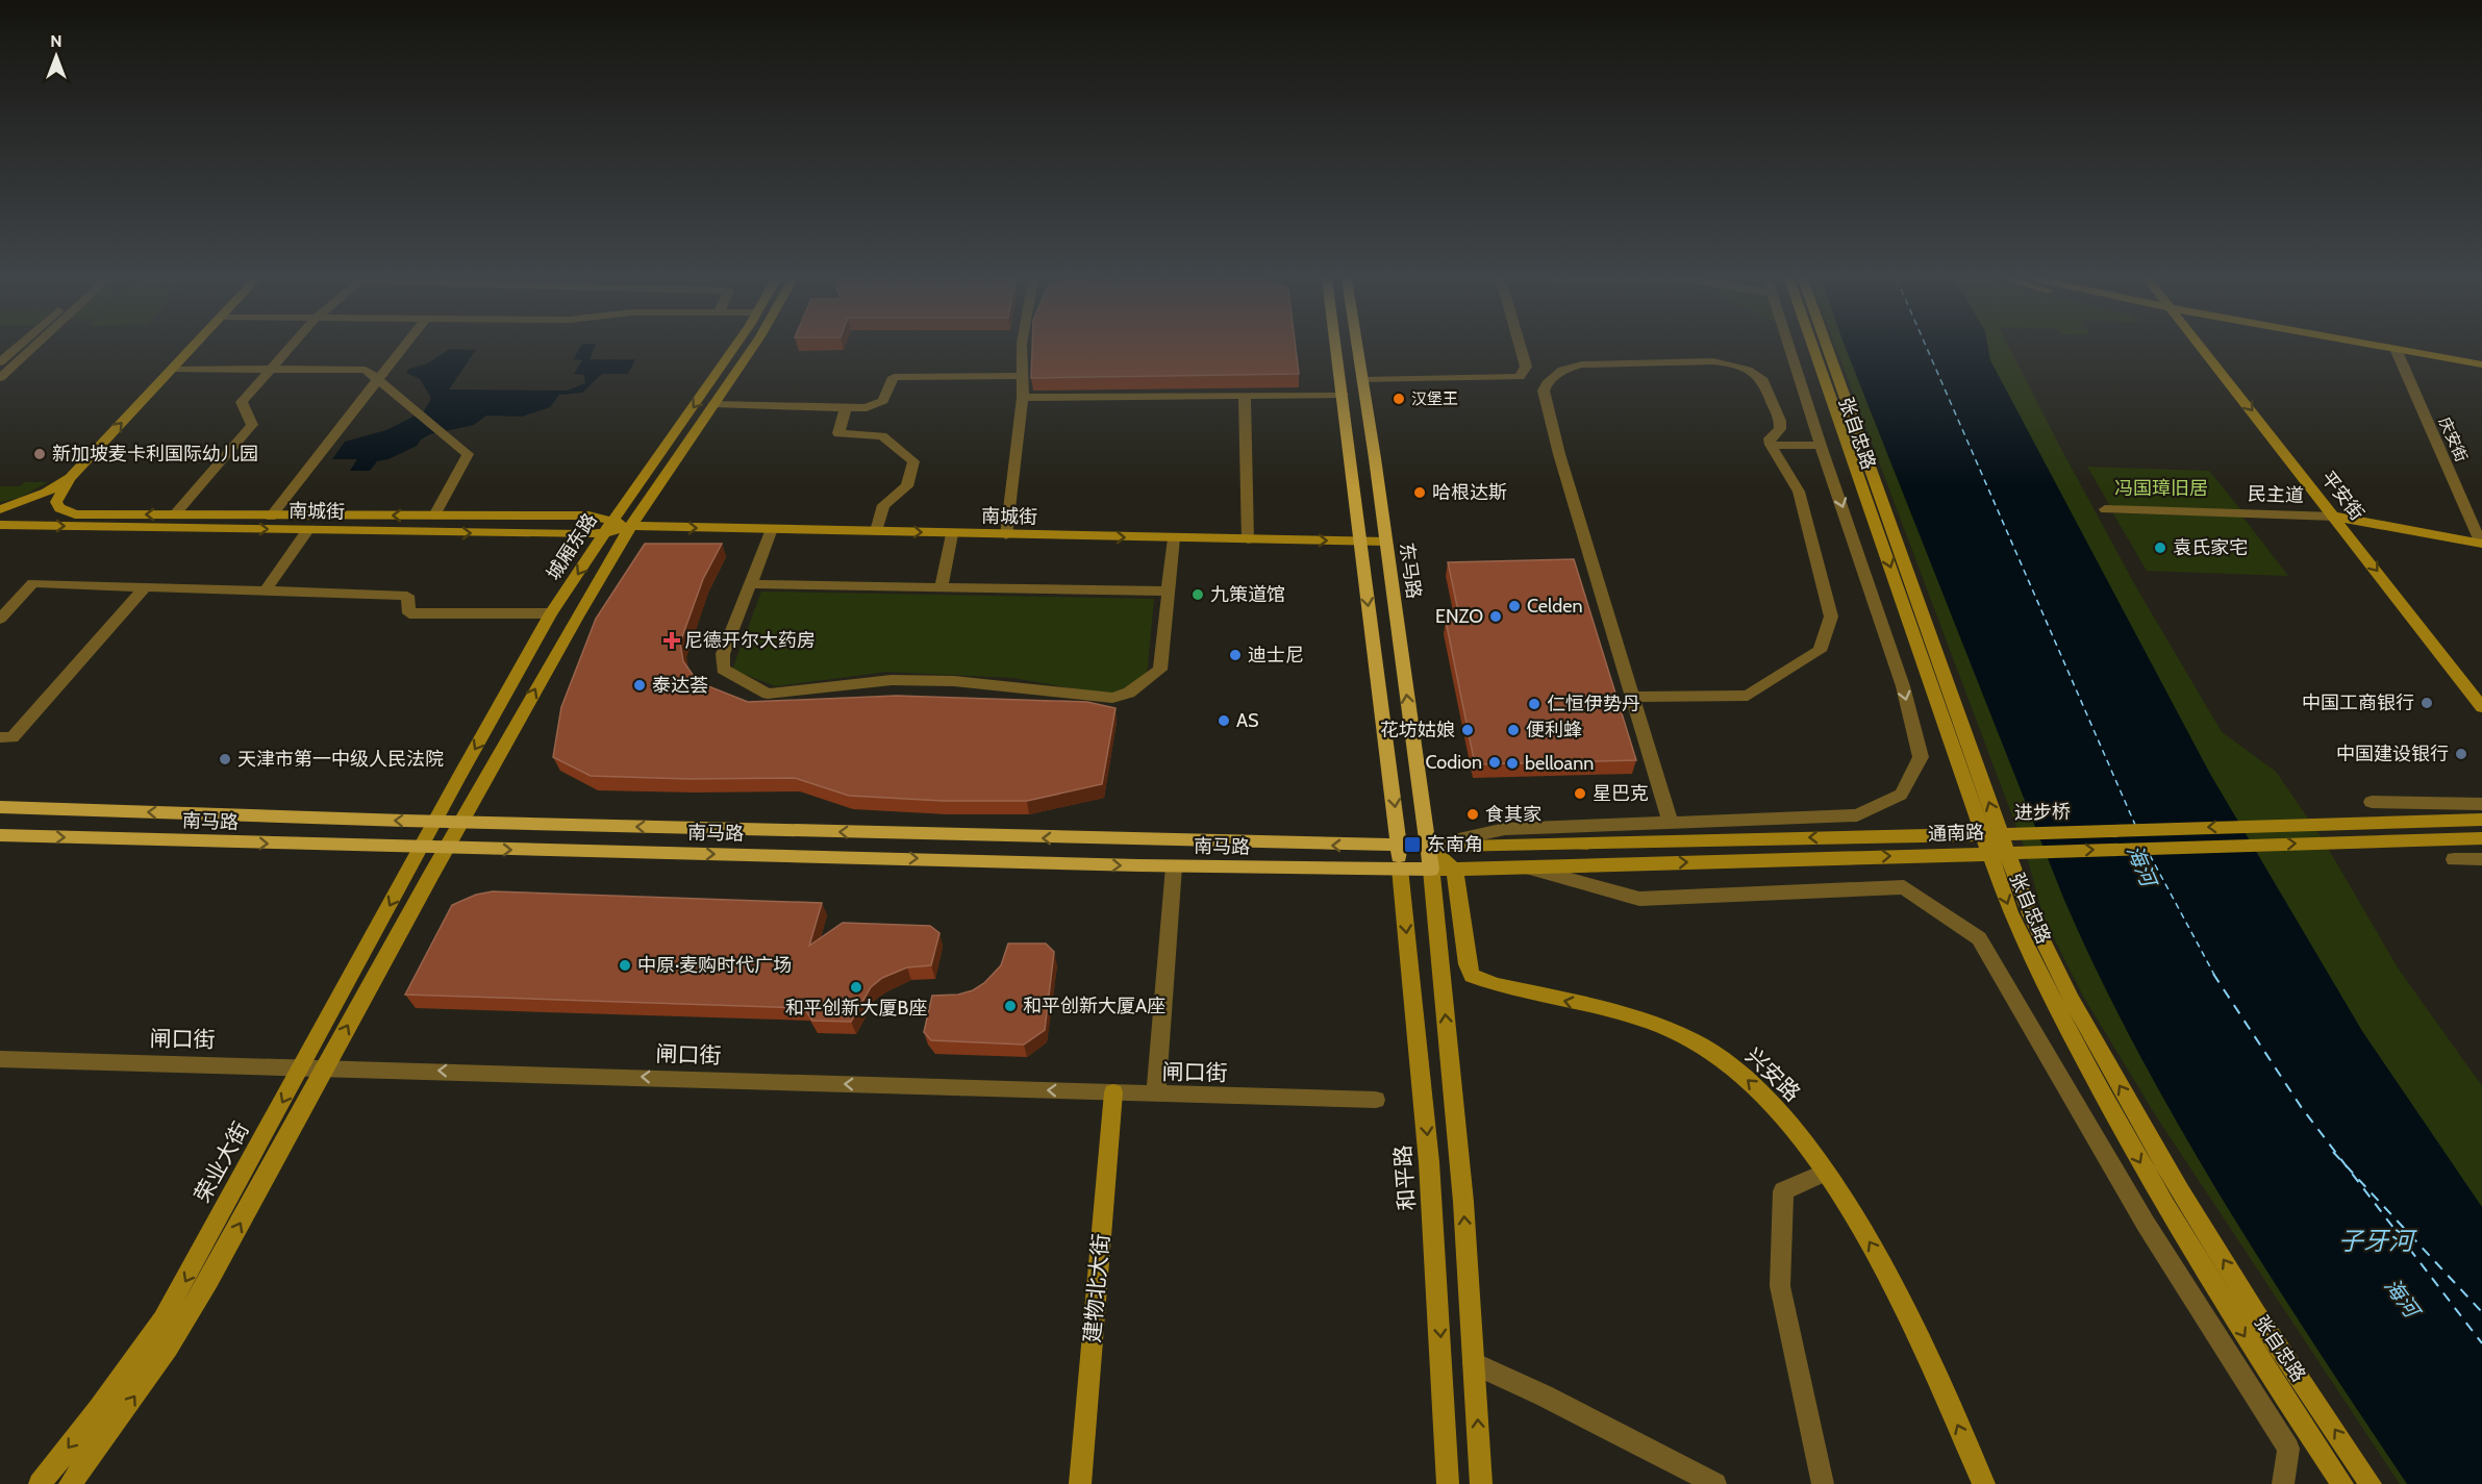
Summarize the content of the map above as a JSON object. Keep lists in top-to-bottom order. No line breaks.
{"streets":{"main road":["东马路","南马路"],"street":["张自忠路","庆安街","民主道","平安街","南城街","城厢东路","进步桥","通南路","闸口街","兴安路","荣业大街","和平路","建物北大街"]},"crossings":[["庆安街","民主道"],["民主道","平安街"],["南城街","城厢东路"],["南城街","东马路"],["城厢东路","南马路"],["城厢东路","荣业大街"],["东马路","进步桥"],["东马路","南马路"],["东马路","通南路"],["进步桥","南马路"],["南马路","通南路"],["南马路","荣业大街"],["南马路","和平路"],["通南路","兴安路"],["闸口街","荣业大街"],["闸口街","建物北大街"]],"one_way":["平安街","通南路","闸口街","兴安路"],"water":["海河","子牙河"],"parks":["冯国璋旧居"],"places":{"other":["汉堡王","新加坡麦卡利国际幼儿园","哈根达斯","袁氏家宅","九策道馆","Celden","ENZO","迪士尼","泰达荟","中国工商银行","仁恒伊势丹","AS","花坊姑娘","便利蜂","中国建设银行","天津市第一中级人民法院","Codion","belloann","星巴克","食其家","中原·麦购时代广场","和平创新大厦B座","和平创新大厦A座"],"health":["尼德开尔大药房"],"transit":["东南角"]},"north":"top"}
